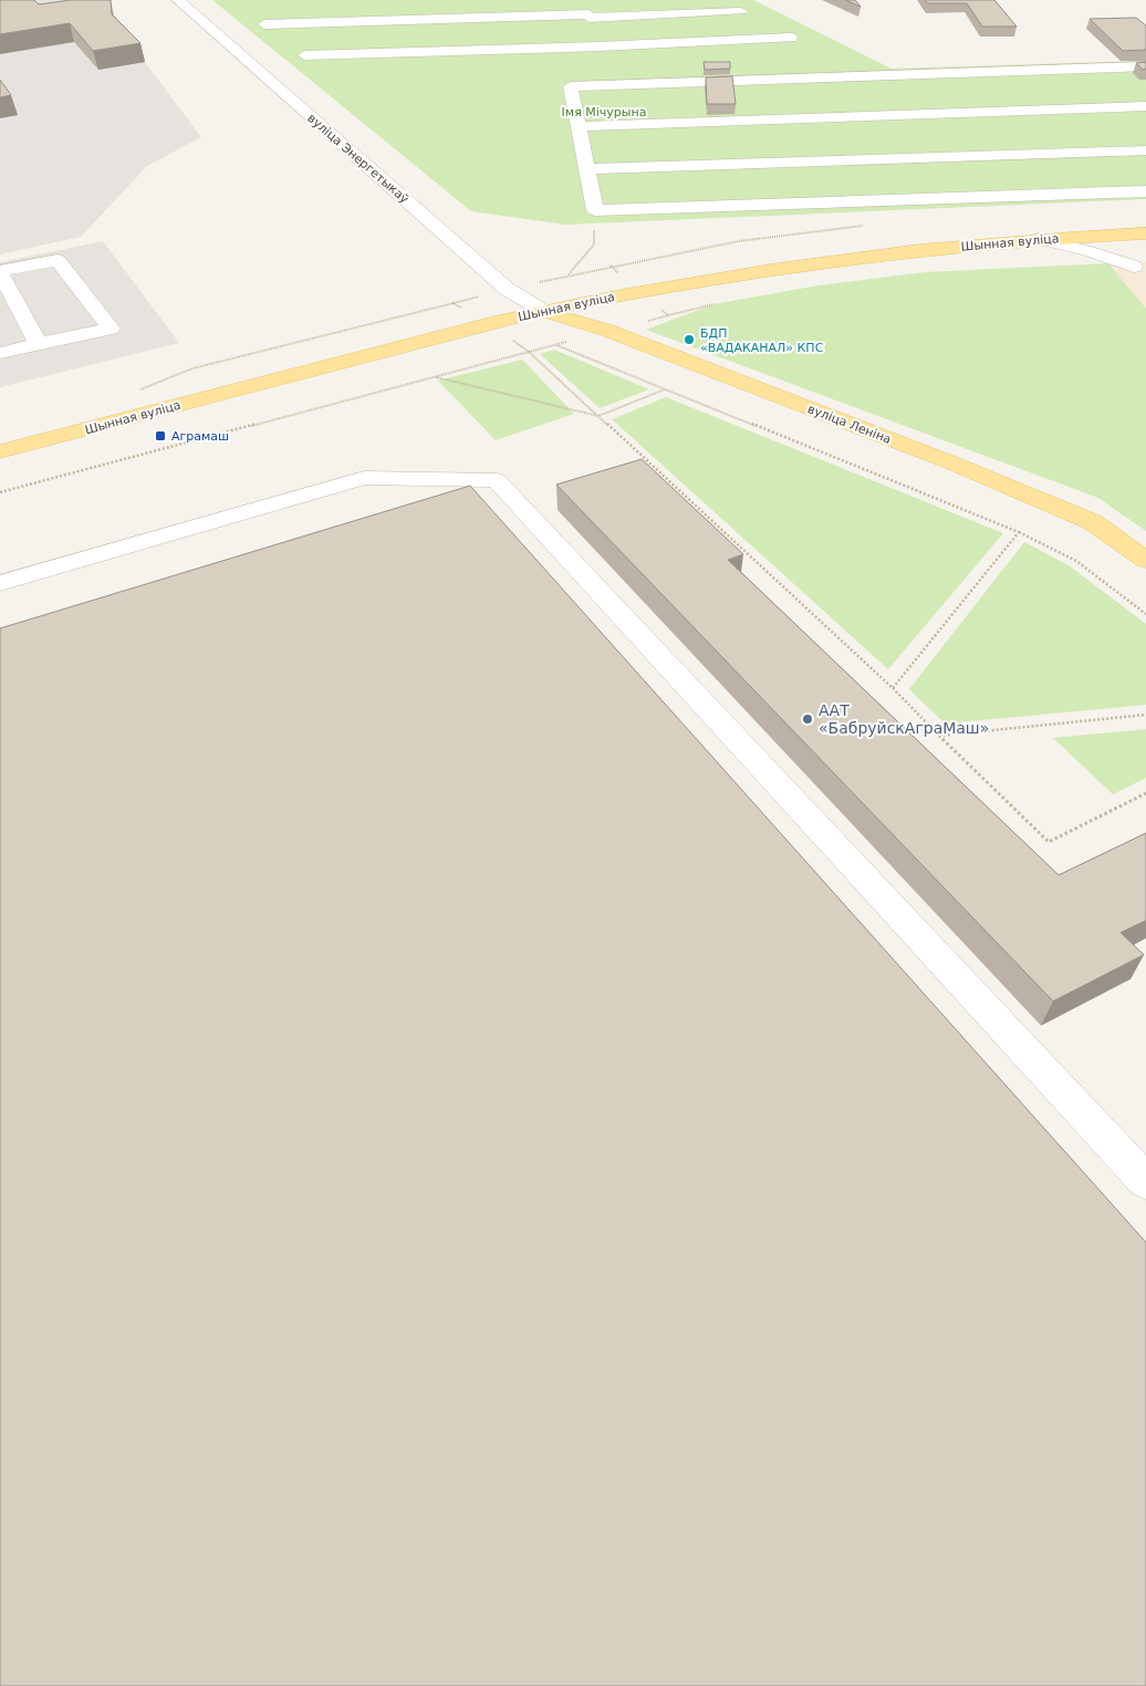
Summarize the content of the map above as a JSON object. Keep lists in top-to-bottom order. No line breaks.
{"streets":{"main road":["Шынная вуліца","вуліца Леніна"],"street":["вуліца Энергетыкаў"]},"crossings":[["вуліца Энергетыкаў","Шынная вуліца"],["вуліца Энергетыкаў","вуліца Леніна"],["Шынная вуліца","вуліца Леніна"]],"parks":["Імя Мічурына"],"places":{"other":["БДП «ВАДАКАНАЛ» КПС","ААТ «БабруйскАграМаш»"],"transit":["Аграмаш"]}}
